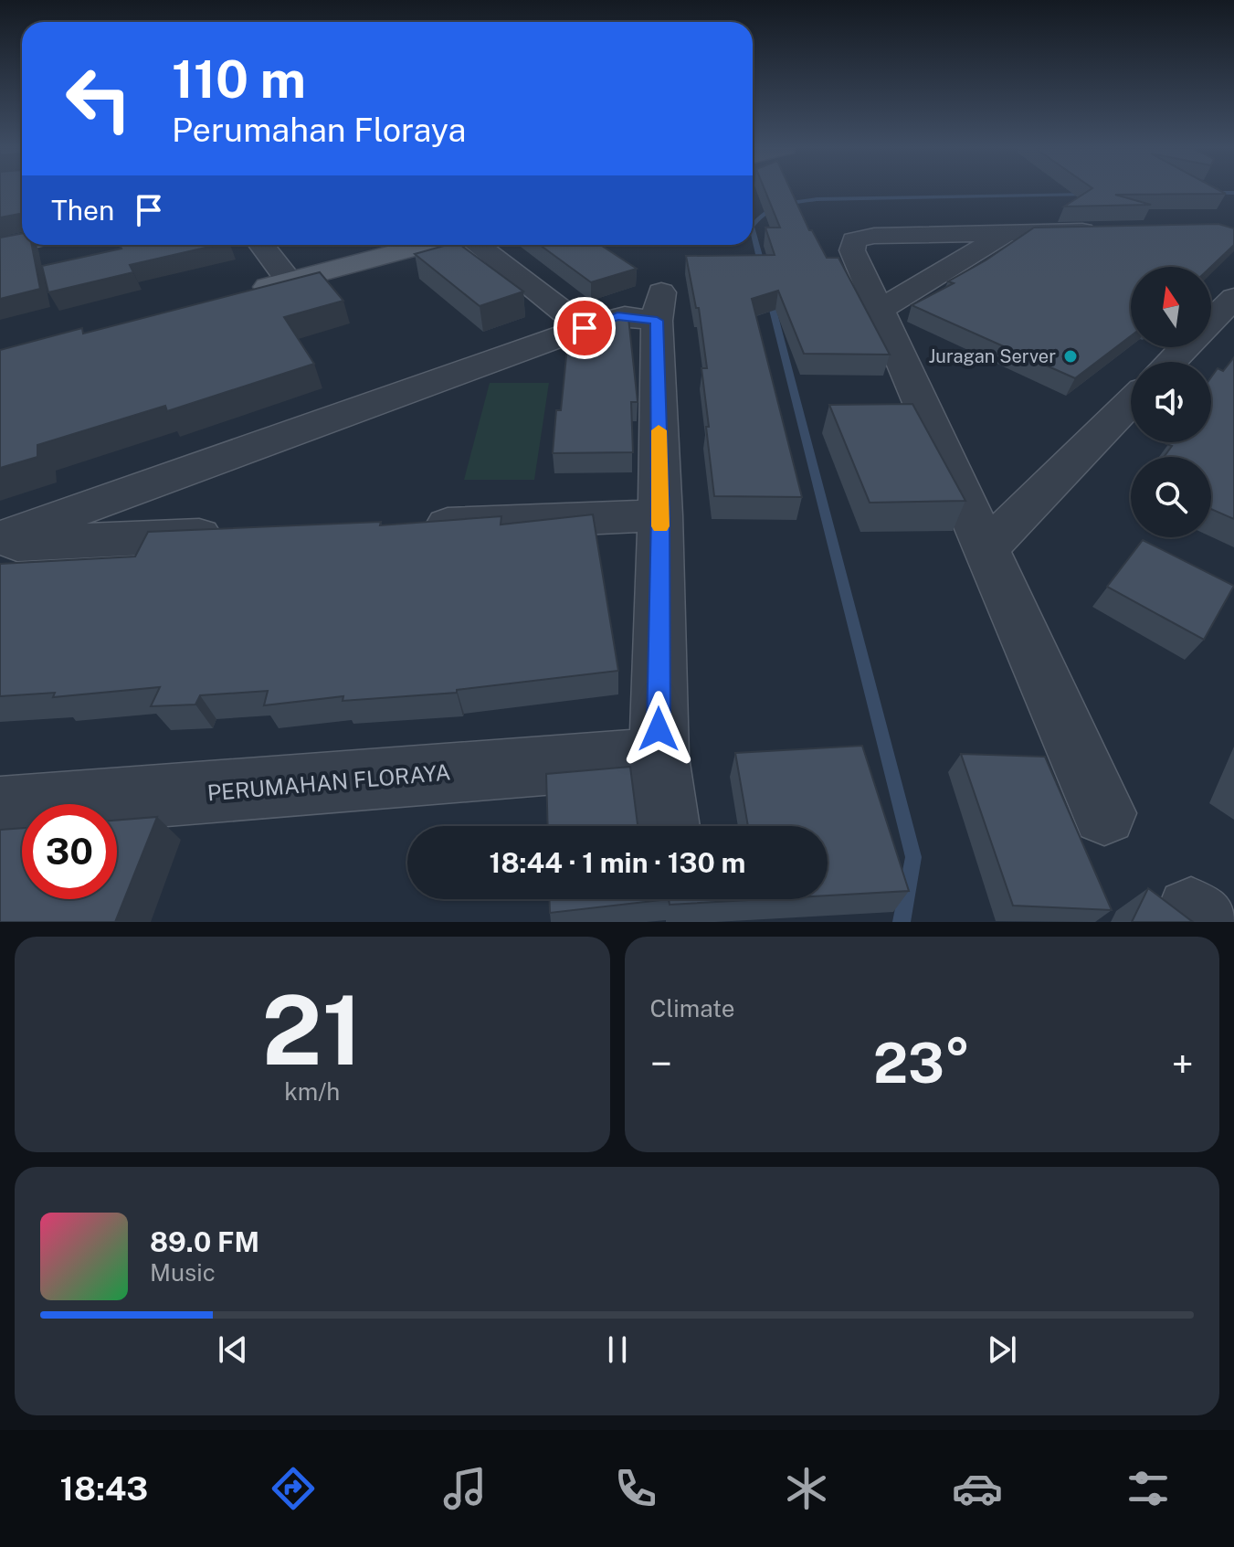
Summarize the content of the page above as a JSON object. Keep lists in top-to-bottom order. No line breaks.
{"streets":{"street":["PERUMAHAN FLORAYA"]},"places":["Juragan Server"],"north":"top","page":{"turn":["110 m","Perumahan Floraya"],"then":"Then","limit":"30","trip":"18:44 · 1 min · 130 m","tile":[["21","km/h"],"Climate"],"heat":["−","23°","+"],"song":["89.0 FM","Music"],"tabs":"18:43"}}
